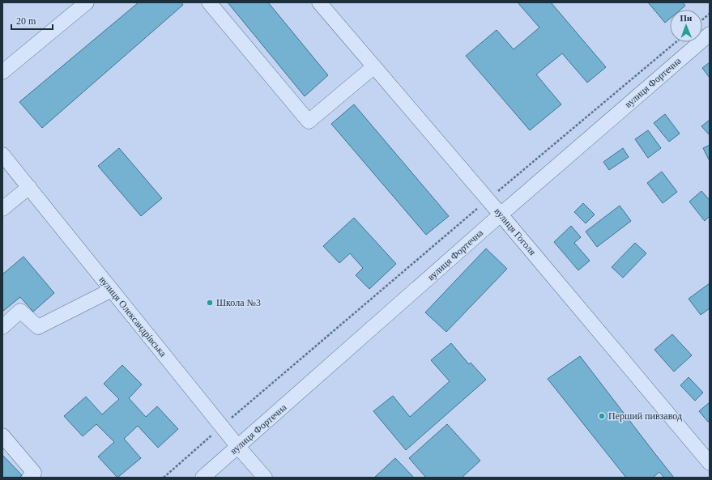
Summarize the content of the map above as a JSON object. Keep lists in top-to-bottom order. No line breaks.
{"streets":{"street":["вулиця Фортечна","вулиця Гоголя","вулиця Олександрівська"]},"crossings":[["вулиця Фортечна","вулиця Гоголя"],["вулиця Фортечна","вулиця Олександрівська"]],"places":["Школа №3","Перший пивзавод"],"scale_bar":"20 m","north":"top"}
